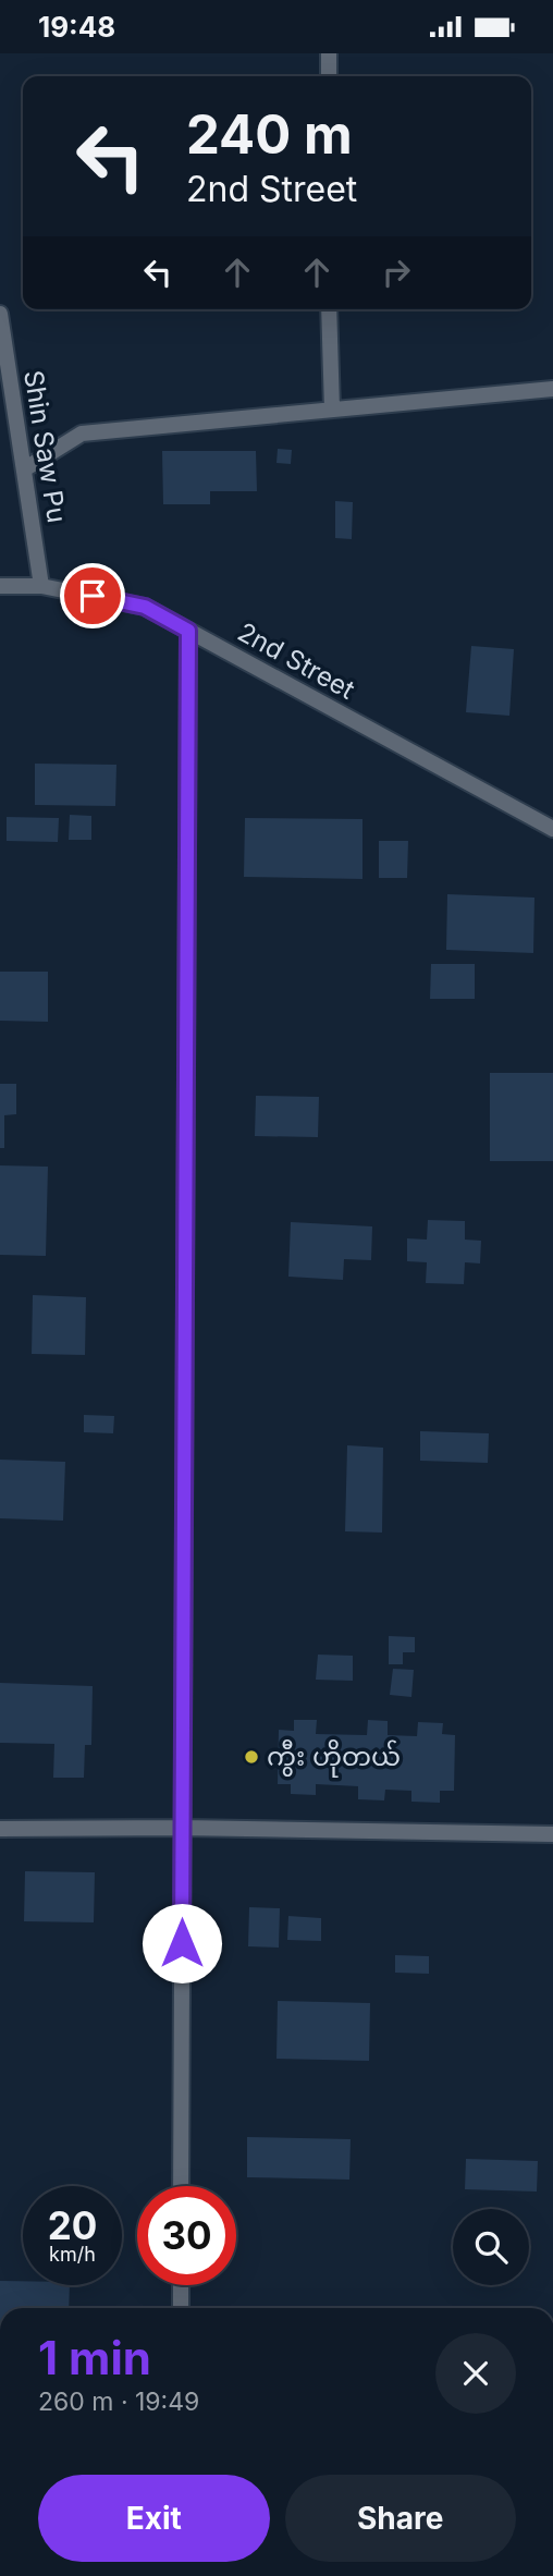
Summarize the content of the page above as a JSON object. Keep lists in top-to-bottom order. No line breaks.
{"streets":{"street":["Shin Saw Pu","2nd Street"]},"crossings":[["Shin Saw Pu","2nd Street"]],"places":["ကွီး ဟိုတယ်"],"page":{"status":"19:48","turn":["240 m","2nd Street"],"speed":"20 km/h","limit":"30","heading":["1 min","260 m · 19:49"],"buttons":["Exit","Share"]}}
